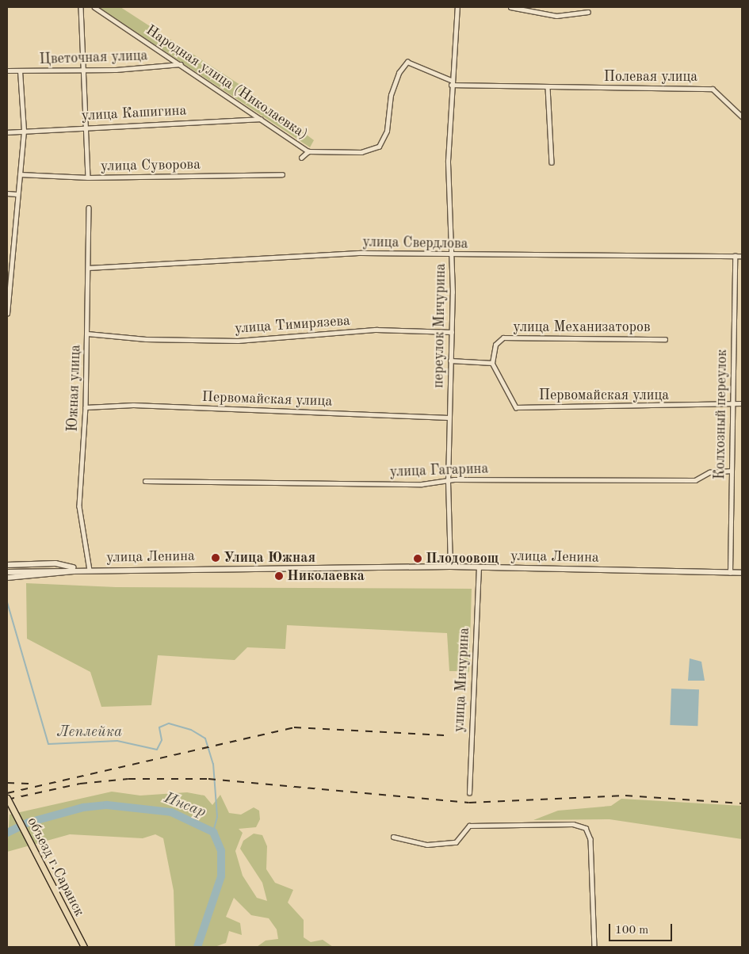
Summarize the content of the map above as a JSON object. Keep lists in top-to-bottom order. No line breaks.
{"streets":{"main road":["улица Ленина","объезд г.Саранск"],"street":["Цветочная улица","Полевая улица","Народная улица (Николаевка)","улица Кашигина","улица Суворова","улица Свердлова","улица Тимирязева","переулок Мичурина","улица Механизаторов","Южная улица","Первомайская улица","Колхозный переулок","улица Гагарина","улица Мичурина"]},"crossings":[["Цветочная улица","Народная улица (Николаевка)"],["Полевая улица","переулок Мичурина"],["Народная улица (Николаевка)","улица Кашигина"],["улица Свердлова","переулок Мичурина"],["улица Свердлова","Южная улица"],["улица Свердлова","Колхозный переулок"],["улица Тимирязева","переулок Мичурина"],["улица Тимирязева","Южная улица"],["переулок Мичурина","Первомайская улица"],["переулок Мичурина","улица Гагарина"],["переулок Мичурина","улица Ленина"],["улица Механизаторов","Первомайская улица"],["Южная улица","Первомайская улица"],["Южная улица","улица Ленина"],["Первомайская улица","Колхозный переулок"],["Колхозный переулок","улица Гагарина"],["Колхозный переулок","улица Ленина"],["улица Ленина","улица Мичурина"]],"water":["Леплейка","Инсар"],"places":["Улица Южная","Плодоовощ","Николаевка"],"scale_bar":"100 m"}
